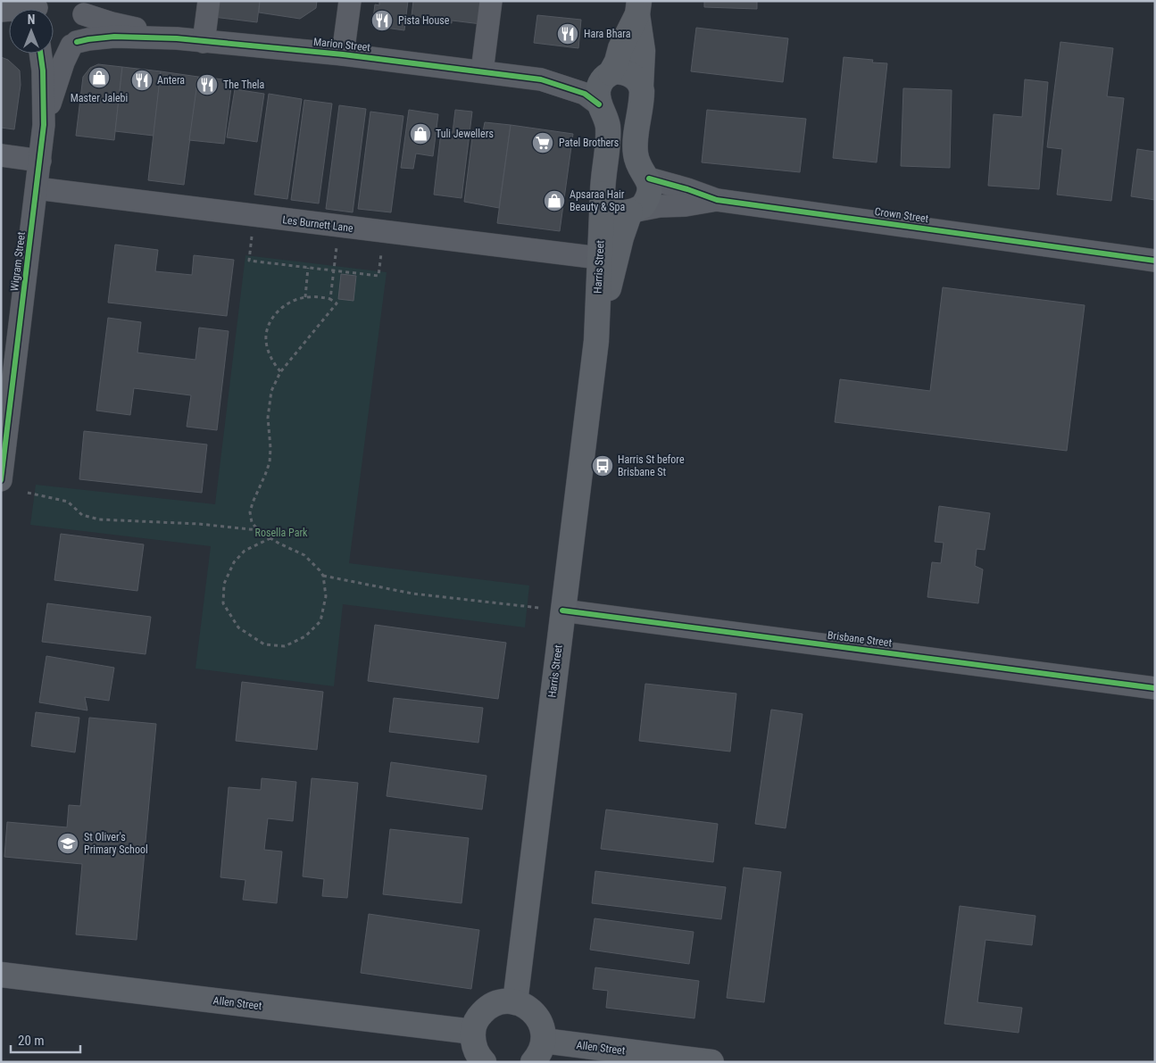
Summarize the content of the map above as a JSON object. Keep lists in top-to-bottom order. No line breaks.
{"streets":{"main road":["Harris Street","Allen Street"],"street":["Marion Street","Crown Street","Les Burnett Lane","Wigram Street","Brisbane Street"]},"crossings":[["Marion Street","Wigram Street"],["Marion Street","Harris Street"],["Crown Street","Harris Street"],["Les Burnett Lane","Wigram Street"],["Les Burnett Lane","Harris Street"],["Harris Street","Brisbane Street"]],"parks":["Rosella Park"],"places":{"restaurant":["Pista House","Hara Bhara","Antera","The Thela"],"shop":["Master Jalebi","Tuli Jewellers","Apsaraa Hair Beauty & Spa"],"supermarket":["Patel Brothers"],"bus stop":["Harris St before Brisbane St"],"school or university":["St Oliver's Primary School"]},"scale_bar":"20 m","north":"top"}
